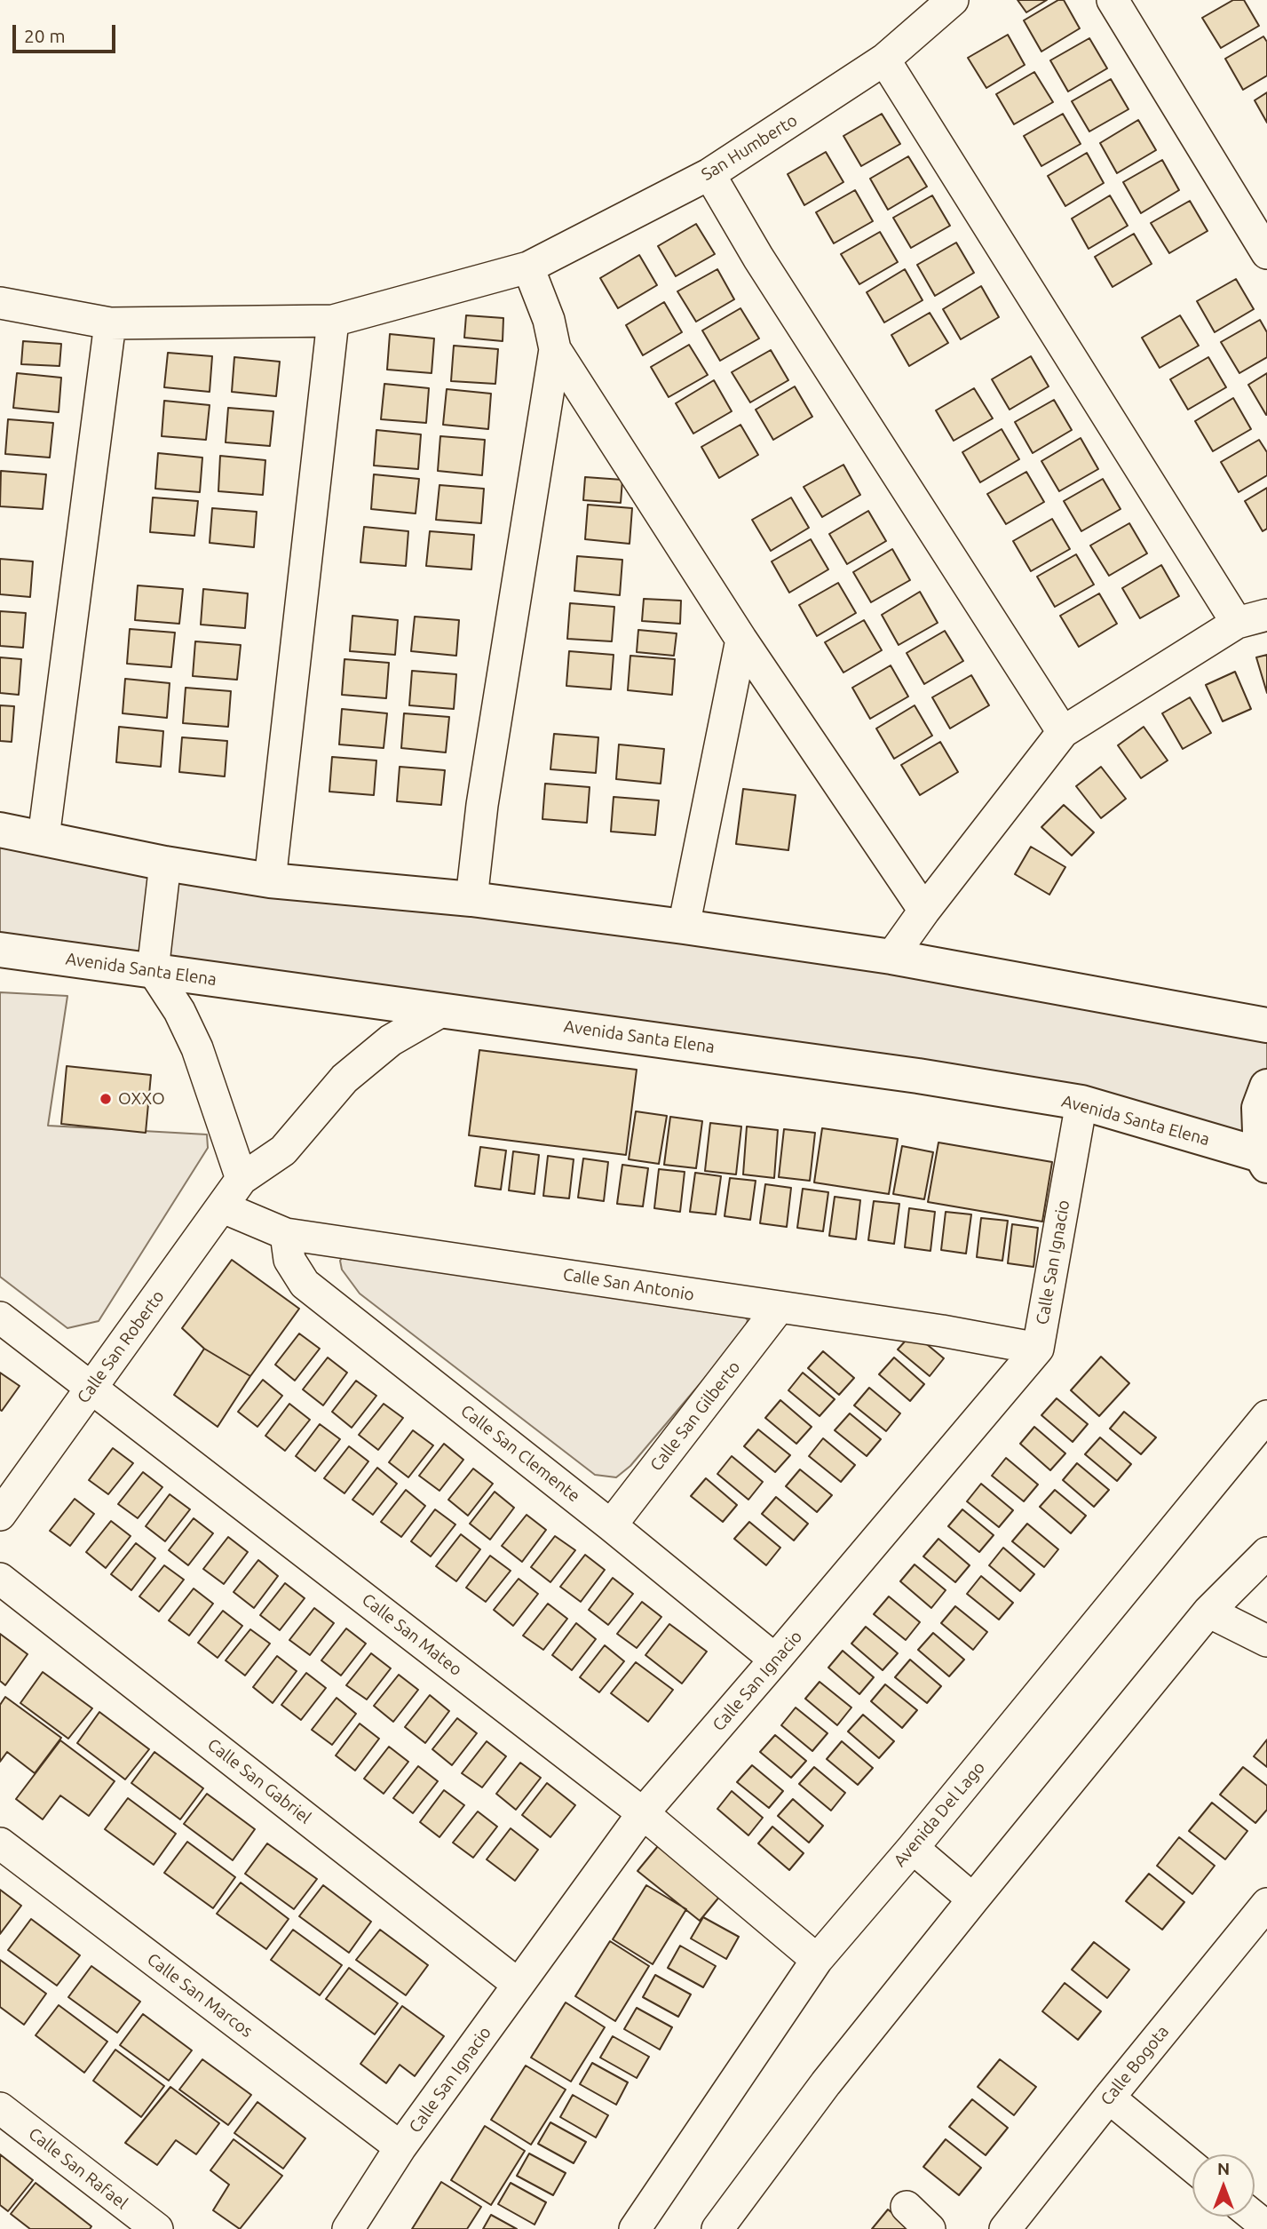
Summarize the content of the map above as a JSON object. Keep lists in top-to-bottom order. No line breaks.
{"streets":{"street":["San Humberto","Avenida Santa Elena","Calle San Ignacio","Calle San Antonio","Calle San Roberto","Calle San Gilberto","Calle San Clemente","Calle San Mateo","Calle San Gabriel","Avenida Del Lago","Calle San Marcos","Calle Bogota","Calle San Rafael"]},"crossings":[["Avenida Santa Elena","Calle San Ignacio"],["Avenida Santa Elena","Calle San Roberto"],["Calle San Ignacio","Calle San Antonio"],["Calle San Ignacio","Calle San Clemente"],["Calle San Ignacio","Calle San Mateo"],["Calle San Ignacio","Calle San Gabriel"],["Calle San Ignacio","Calle San Marcos"],["Calle San Antonio","Calle San Roberto"],["Calle San Antonio","Calle San Gilberto"],["Calle San Antonio","Calle San Clemente"],["Calle San Roberto","Calle San Mateo"],["Calle San Gilberto","Calle San Clemente"],["Calle San Mateo","Avenida Del Lago"]],"places":["OXXO"],"scale_bar":"20 m","north":"top"}
